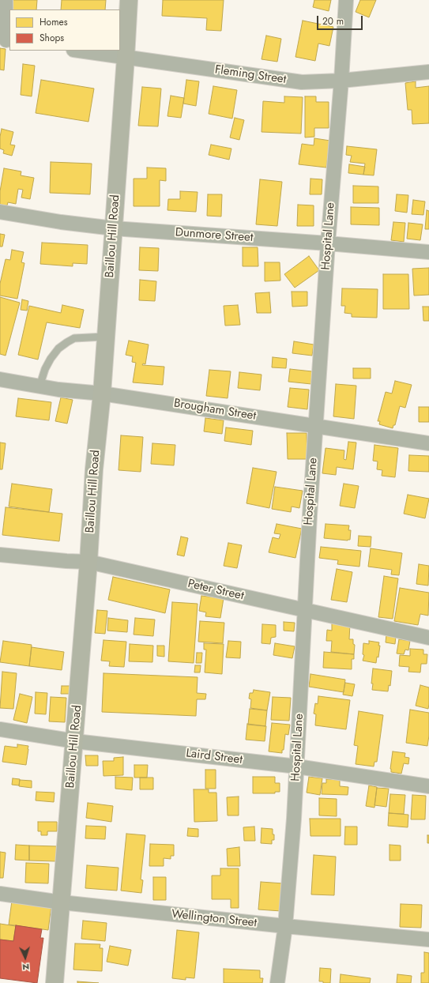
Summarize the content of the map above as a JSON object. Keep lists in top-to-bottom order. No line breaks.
{"streets":{"main road":["Baillou Hill Road"],"street":["Fleming Street","Dunmore Street","Hospital Lane","Brougham Street","Peter Street","Laird Street","Wellington Street"]},"crossings":[["Fleming Street","Baillou Hill Road"],["Fleming Street","Hospital Lane"],["Dunmore Street","Baillou Hill Road"],["Dunmore Street","Hospital Lane"],["Baillou Hill Road","Brougham Street"],["Baillou Hill Road","Peter Street"],["Baillou Hill Road","Laird Street"],["Baillou Hill Road","Wellington Street"],["Hospital Lane","Brougham Street"],["Hospital Lane","Peter Street"],["Hospital Lane","Laird Street"],["Hospital Lane","Wellington Street"]],"legend":["Homes","Shops"],"scale_bar":"20 m","north":"bottom"}
